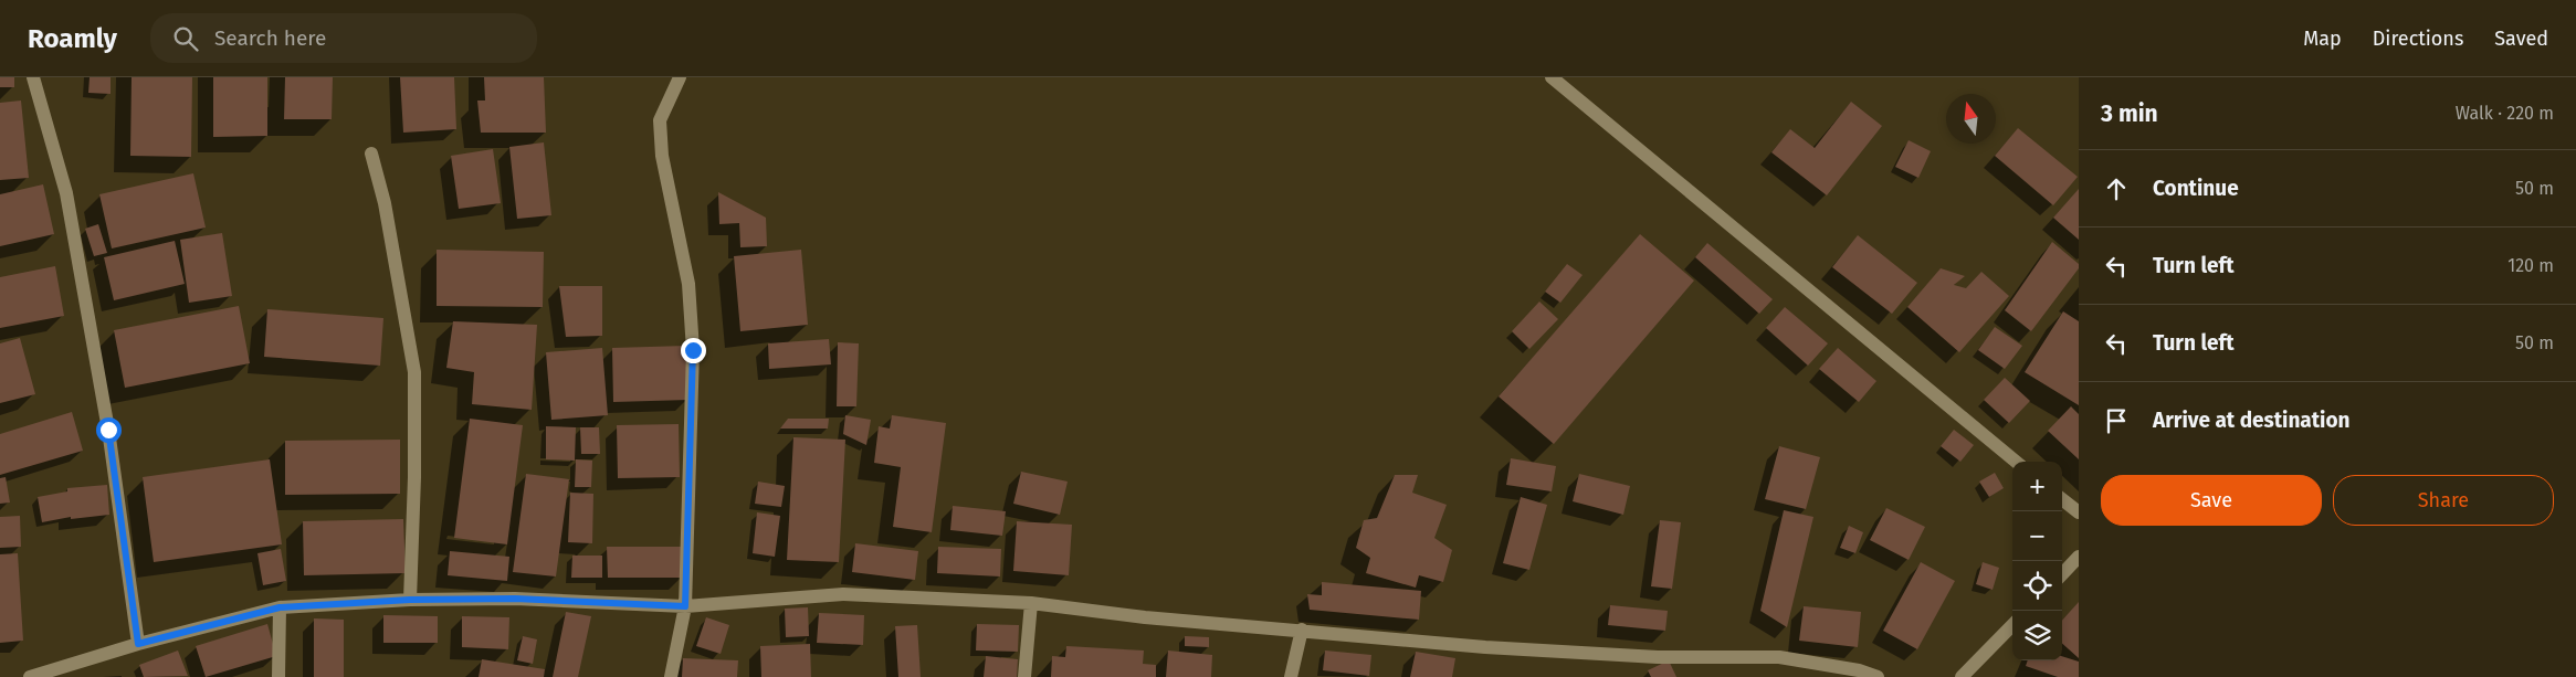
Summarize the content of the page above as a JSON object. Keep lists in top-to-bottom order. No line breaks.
{"north":"top","page":{"header":"Roamly","search":"Search here","nav":["Map","Directions","Saved"],"heading":["3 min","Walk · 220 m"],"list":[["Continue","50 m"],["Turn left","120 m"],["Turn left","50 m"],"Arrive at destination"],"buttons":["Save","Share"],"map_buttons":["+","−"]}}
